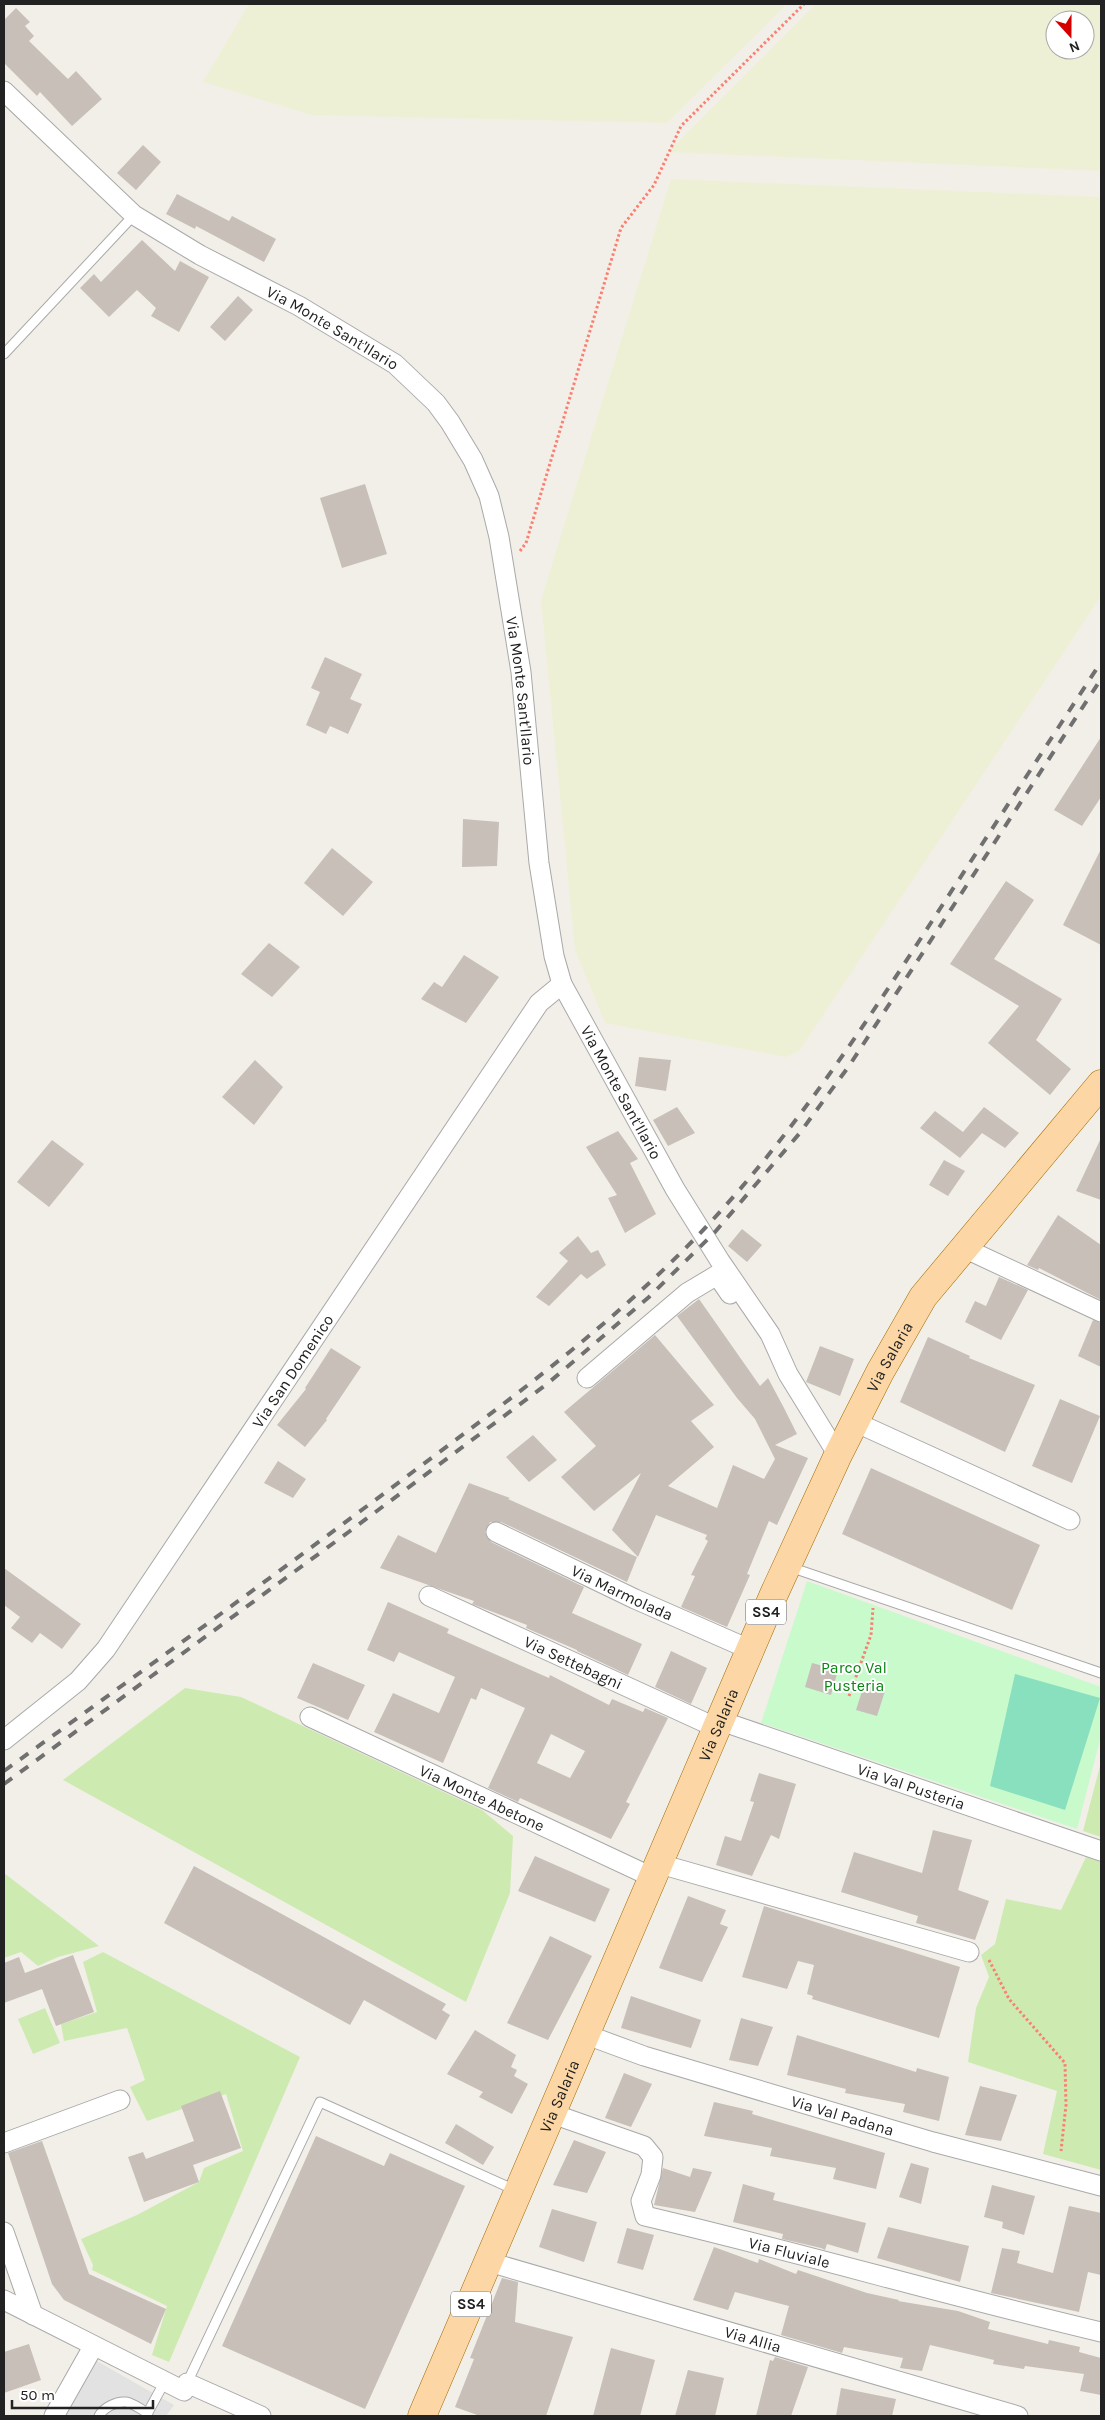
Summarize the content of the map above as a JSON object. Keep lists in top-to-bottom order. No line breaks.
{"streets":{"main road":["Via Salaria","SS4"],"street":["Via Monte Sant'Ilario","Via San Domenico","Via Marmolada","Via Settebagni","Via Val Pusteria","Via Monte Abetone","Via Val Padana","Via Fluviale","Via Allia"]},"crossings":[["Via Monte Sant'Ilario","Via Salaria"],["Via Monte Sant'Ilario","Via San Domenico"],["Via Salaria","Via Marmolada"],["Via Salaria","Via Settebagni"],["Via Salaria","Via Val Pusteria"],["Via Salaria","Via Monte Abetone"],["Via Salaria","Via Val Padana"],["Via Salaria","Via Fluviale"],["Via Salaria","Via Allia"],["Via Settebagni","Via Val Pusteria"]],"parks":["Parco Val Pusteria"],"scale_bar":"50 m","north":"bottom"}
